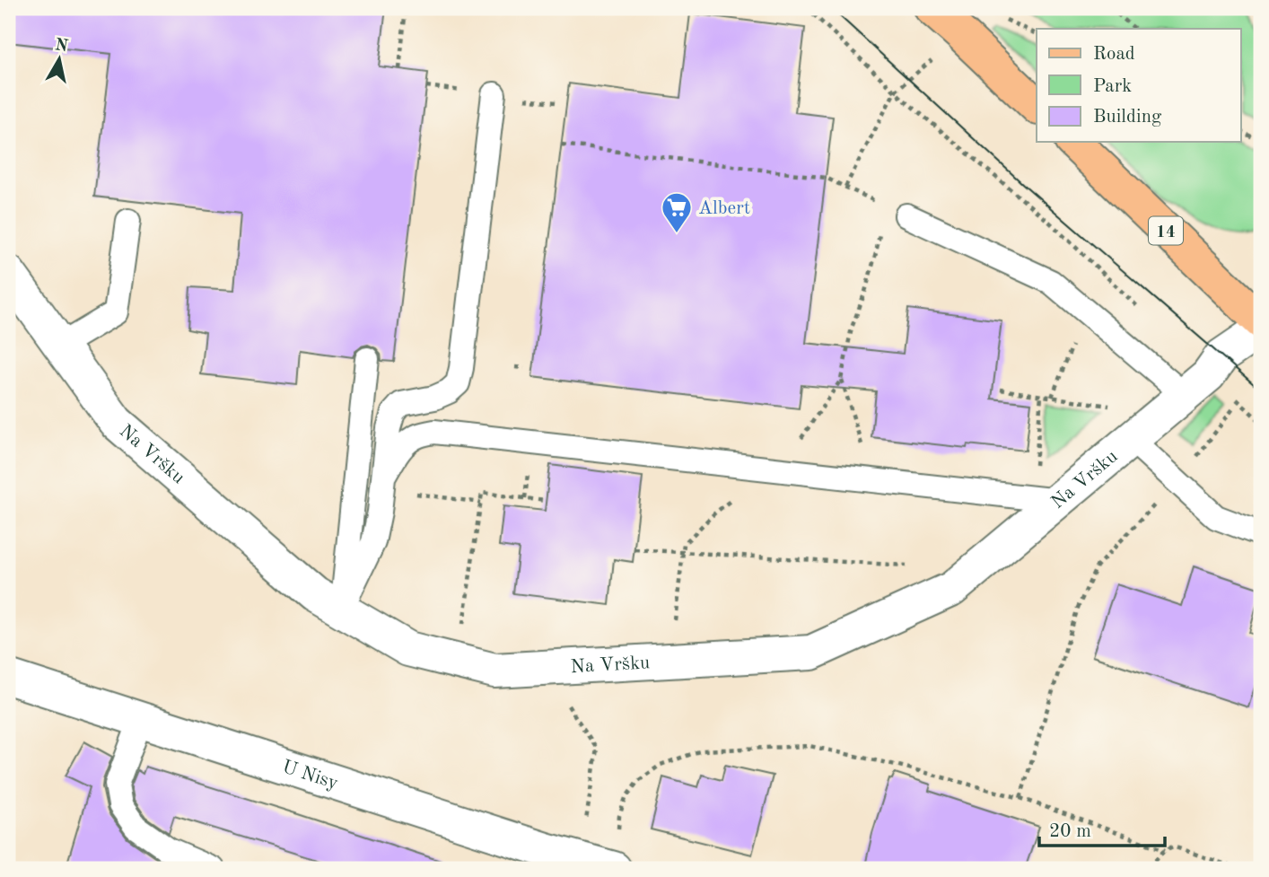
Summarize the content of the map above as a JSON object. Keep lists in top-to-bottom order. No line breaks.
{"streets":{"main road":["14"],"street":["Na Vršku","U Nisy"]},"places":{"supermarket":["Albert"]},"legend":["Road","Park","Building"],"scale_bar":"20 m","north":"top"}
